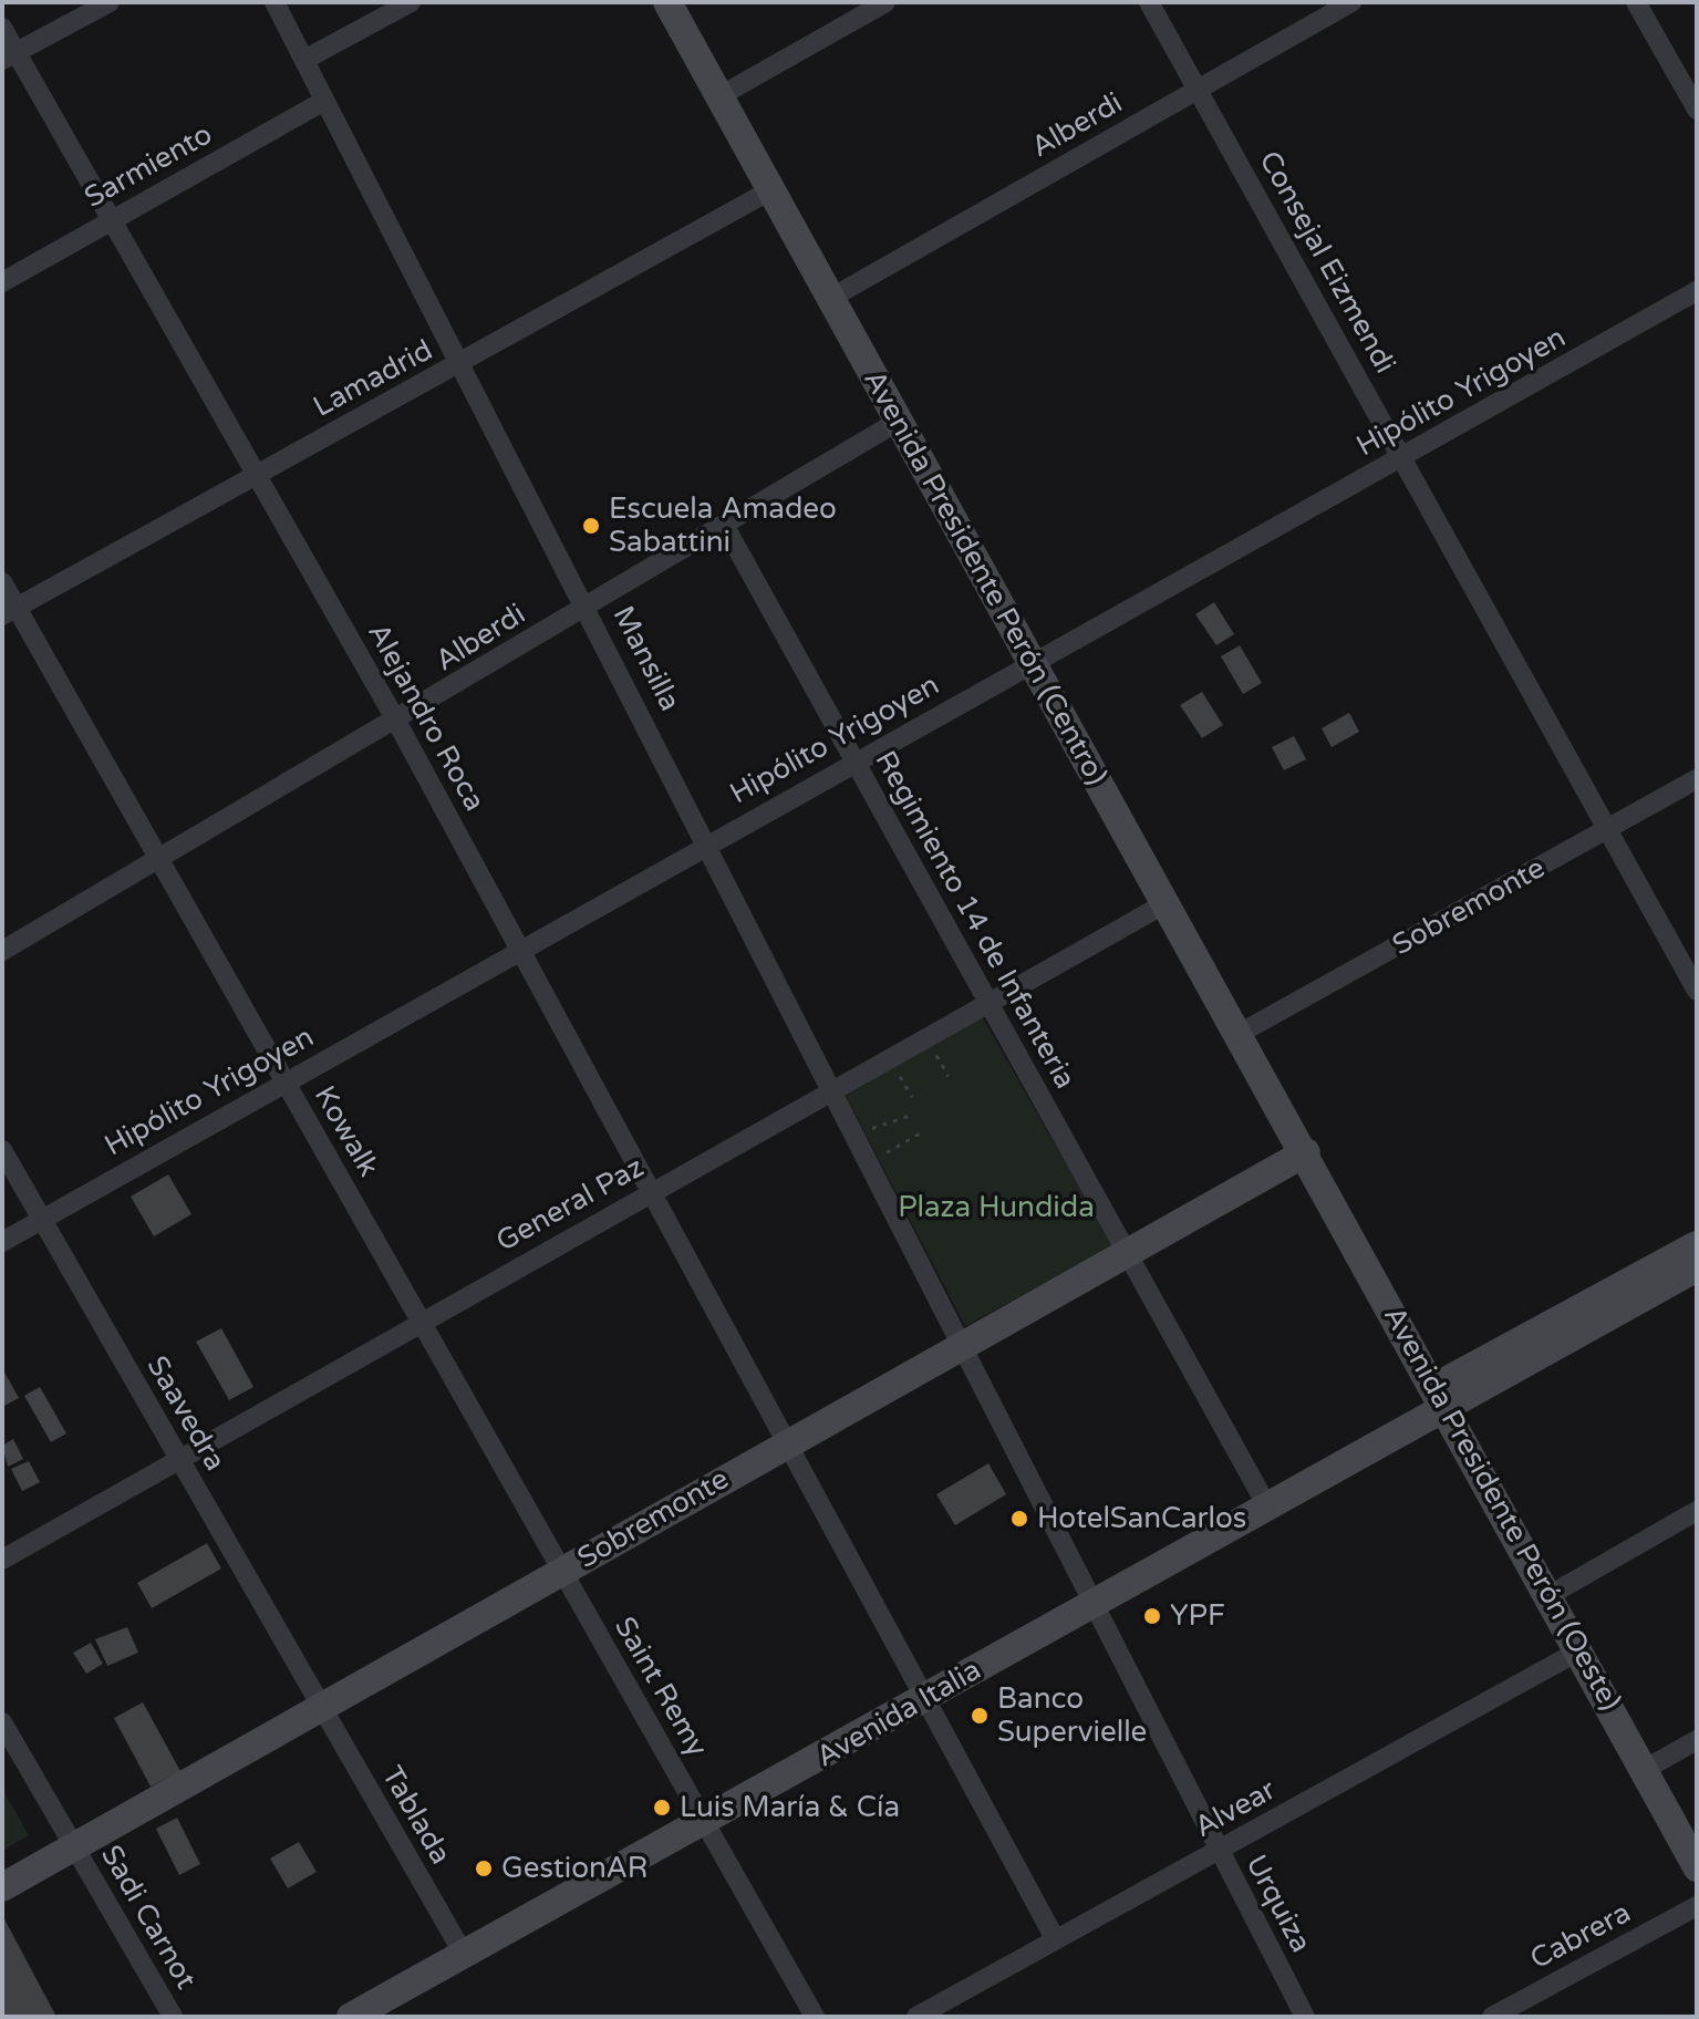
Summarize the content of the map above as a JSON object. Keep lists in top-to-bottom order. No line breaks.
{"streets":{"main road":["Avenida Presidente Perón (Centro)","Sobremonte","Avenida Presidente Perón (Oeste)","Avenida Italia"],"street":["Alberdi","Sarmiento","Consejal Eizmendi","Lamadrid","Hipólito Yrigoyen","Mansilla","Alejandro Roca","Regimiento 14 de Infanteria","Kowalk","General Paz","Saavedra","Saint Remy","Alvear","Tablada","Urquiza","Sadi Carnot","Cabrera"]},"crossings":[["Alberdi","Consejal Eizmendi"],["Alberdi","Avenida Presidente Perón (Centro)"],["Alberdi","Mansilla"],["Alberdi","Alejandro Roca"],["Alberdi","Regimiento 14 de Infanteria"],["Alberdi","Kowalk"],["Sarmiento","Mansilla"],["Sarmiento","Alejandro Roca"],["Consejal Eizmendi","Hipólito Yrigoyen"],["Consejal Eizmendi","Sobremonte"],["Lamadrid","Avenida Presidente Perón (Centro)"],["Lamadrid","Mansilla"],["Lamadrid","Alejandro Roca"],["Lamadrid","Kowalk"],["Hipólito Yrigoyen","Avenida Presidente Perón (Centro)"],["Hipólito Yrigoyen","Mansilla"],["Hipólito Yrigoyen","Alejandro Roca"],["Hipólito Yrigoyen","Regimiento 14 de Infanteria"],["Hipólito Yrigoyen","Kowalk"],["Hipólito Yrigoyen","Saavedra"],["Avenida Presidente Perón (Centro)","Sobremonte"],["Avenida Presidente Perón (Centro)","General Paz"],["Avenida Presidente Perón (Centro)","Avenida Presidente Perón (Oeste)"],["Mansilla","Sobremonte"],["Mansilla","General Paz"],["Mansilla","Urquiza"],["Alejandro Roca","Sobremonte"],["Alejandro Roca","General Paz"],["Alejandro Roca","Avenida Italia"],["Alejandro Roca","Alvear"],["Sobremonte","Regimiento 14 de Infanteria"],["Sobremonte","Kowalk"],["Sobremonte","Saavedra"],["Sobremonte","Avenida Presidente Perón (Oeste)"],["Sobremonte","Saint Remy"],["Sobremonte","Tablada"],["Sobremonte","Urquiza"],["Sobremonte","Sadi Carnot"],["Regimiento 14 de Infanteria","General Paz"],["Regimiento 14 de Infanteria","Avenida Italia"],["Kowalk","General Paz"],["Kowalk","Saint Remy"],["General Paz","Saavedra"],["Saavedra","Tablada"],["Avenida Presidente Perón (Oeste)","Avenida Italia"],["Avenida Presidente Perón (Oeste)","Alvear"],["Saint Remy","Avenida Italia"],["Avenida Italia","Tablada"],["Avenida Italia","Urquiza"],["Alvear","Urquiza"]],"parks":["Plaza Hundida"],"places":["Escuela Amadeo Sabattini","HotelSanCarlos","YPF","Banco Supervielle","Luis María & Cía","GestionAR"]}
